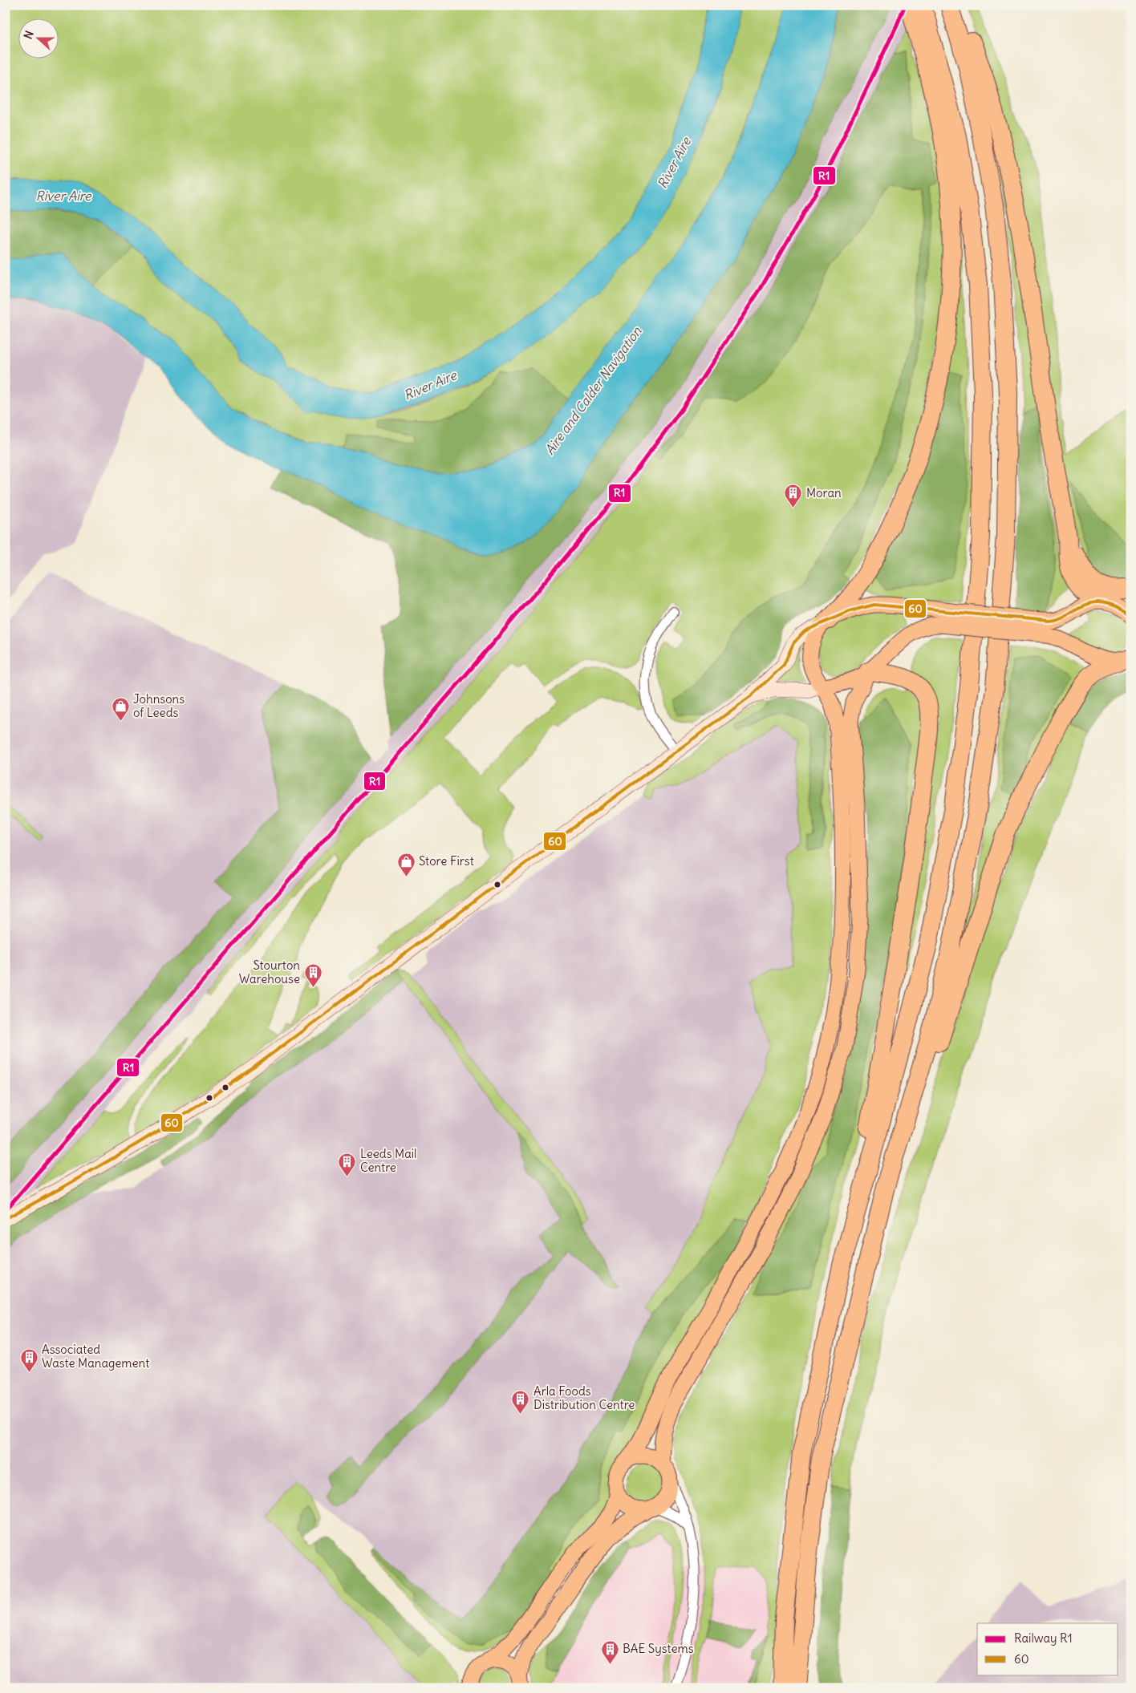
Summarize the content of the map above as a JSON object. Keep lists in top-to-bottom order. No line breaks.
{"water":["River Aire","Aire and Calder Navigation"],"places":{"building":["Moran","Stourton Warehouse","Leeds Mail Centre","Associated Waste Management","Arla Foods Distribution Centre","BAE Systems"],"shop":["Johnsons of Leeds","Store First"]},"lines":["rail line R1","transit line 60"],"legend":["Railway R1","60"],"north":"left"}
